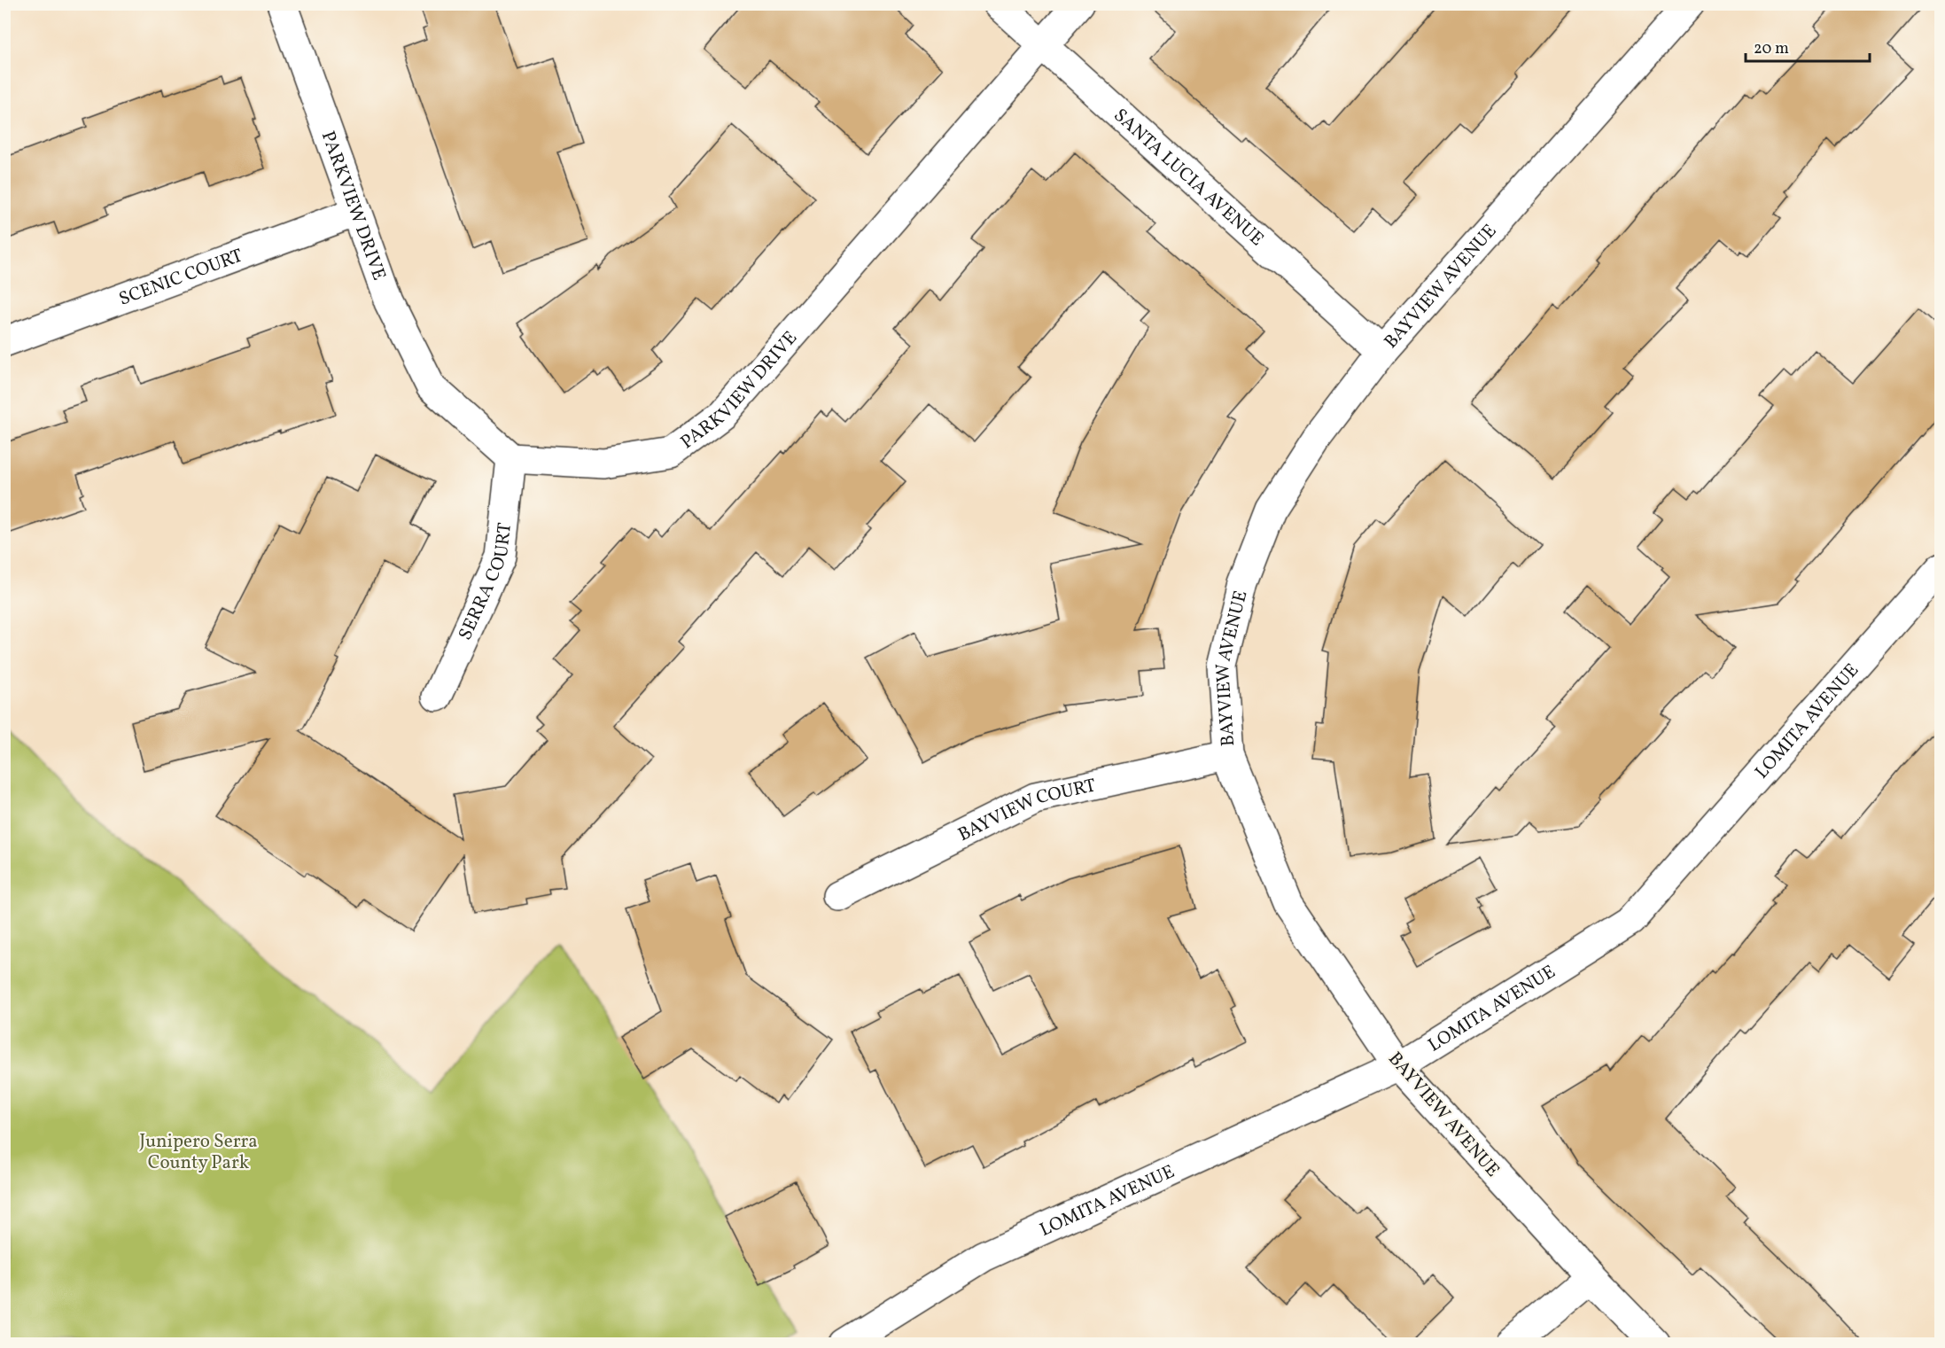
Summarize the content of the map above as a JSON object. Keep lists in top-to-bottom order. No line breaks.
{"streets":{"street":["SANTA LUCIA AVENUE","PARKVIEW DRIVE","SCENIC COURT","BAYVIEW AVENUE","SERRA COURT","LOMITA AVENUE","BAYVIEW COURT"]},"crossings":[["SANTA LUCIA AVENUE","PARKVIEW DRIVE"],["SANTA LUCIA AVENUE","BAYVIEW AVENUE"],["PARKVIEW DRIVE","SCENIC COURT"],["PARKVIEW DRIVE","SERRA COURT"],["BAYVIEW AVENUE","LOMITA AVENUE"],["BAYVIEW AVENUE","BAYVIEW COURT"]],"parks":["Junipero Serra County Park"],"scale_bar":"20 m"}
